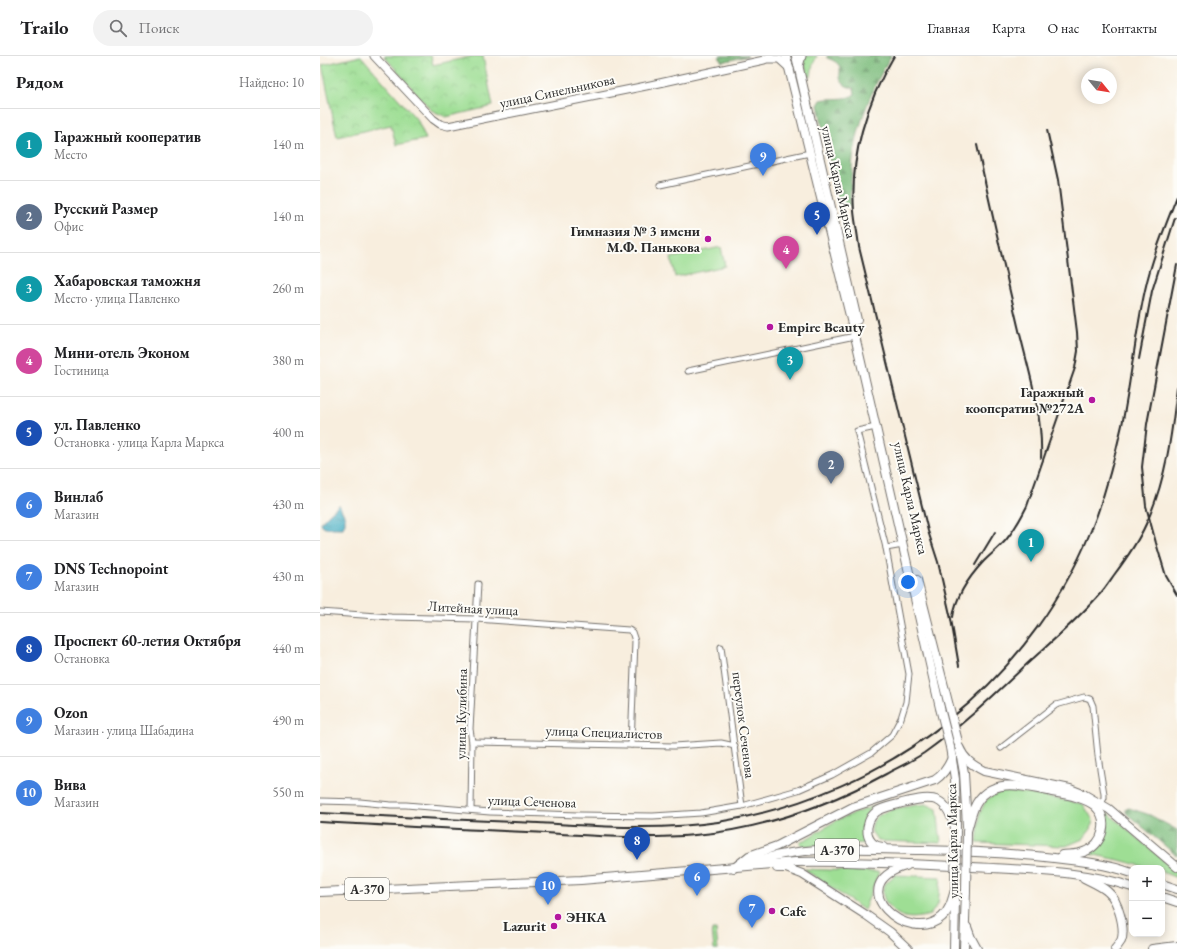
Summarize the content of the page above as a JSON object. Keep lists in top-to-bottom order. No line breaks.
{"streets":{"main road":["улица Синельникова","улица Карла Маркса","А-370"],"street":["Литейная улица","улица Кулибина","переулок Сеченова","улица Специалистов","улица Сеченова"]},"crossings":[["улица Синельникова","улица Карла Маркса"],["улица Карла Маркса","улица Сеченова"],["Литейная улица","улица Кулибина"],["Литейная улица","улица Специалистов"],["улица Кулибина","улица Специалистов"],["улица Кулибина","улица Сеченова"],["переулок Сеченова","улица Специалистов"],["переулок Сеченова","улица Сеченова"]],"places":["Гимназия № 3 имени М.Ф. Панькова","Empire Beauty","Гаражный кооператив №272А","Cafe","ЭНКА","Lazurit"],"north":"bottom right","page":{"header":"Trailo","search":"Поиск","nav":["Главная","Карта","О нас","Контакты"],"heading":["Рядом","Найдено: 10"],"list":[{"mark":"1","name":"Гаражный кооператив","note":"Место","value":"140 m"},{"mark":"2","name":"Русский Размер","note":"Офис","value":"140 m"},{"mark":"3","name":"Хабаровская таможня","note":"Место · улица Павленко","value":"260 m"},{"mark":"4","name":"Мини-отель Эконом","note":"Гостиница","value":"380 m"},{"mark":"5","name":"ул. Павленко","note":"Остановка · улица Карла Маркса","value":"400 m"},{"mark":"6","name":"Винлаб","note":"Магазин","value":"430 m"},{"mark":"7","name":"DNS Technopoint","note":"Магазин","value":"430 m"},{"mark":"8","name":"Проспект 60-летия Октября","note":"Остановка","value":"440 m"},{"mark":"9","name":"Ozon","note":"Магазин · улица Шабадина","value":"490 m"},{"mark":"10","name":"Вива","note":"Магазин","value":"550 m"}],"pins":["9","5","4","3","2","1","8","6","10","7"],"map_buttons":["+","−"]}}
